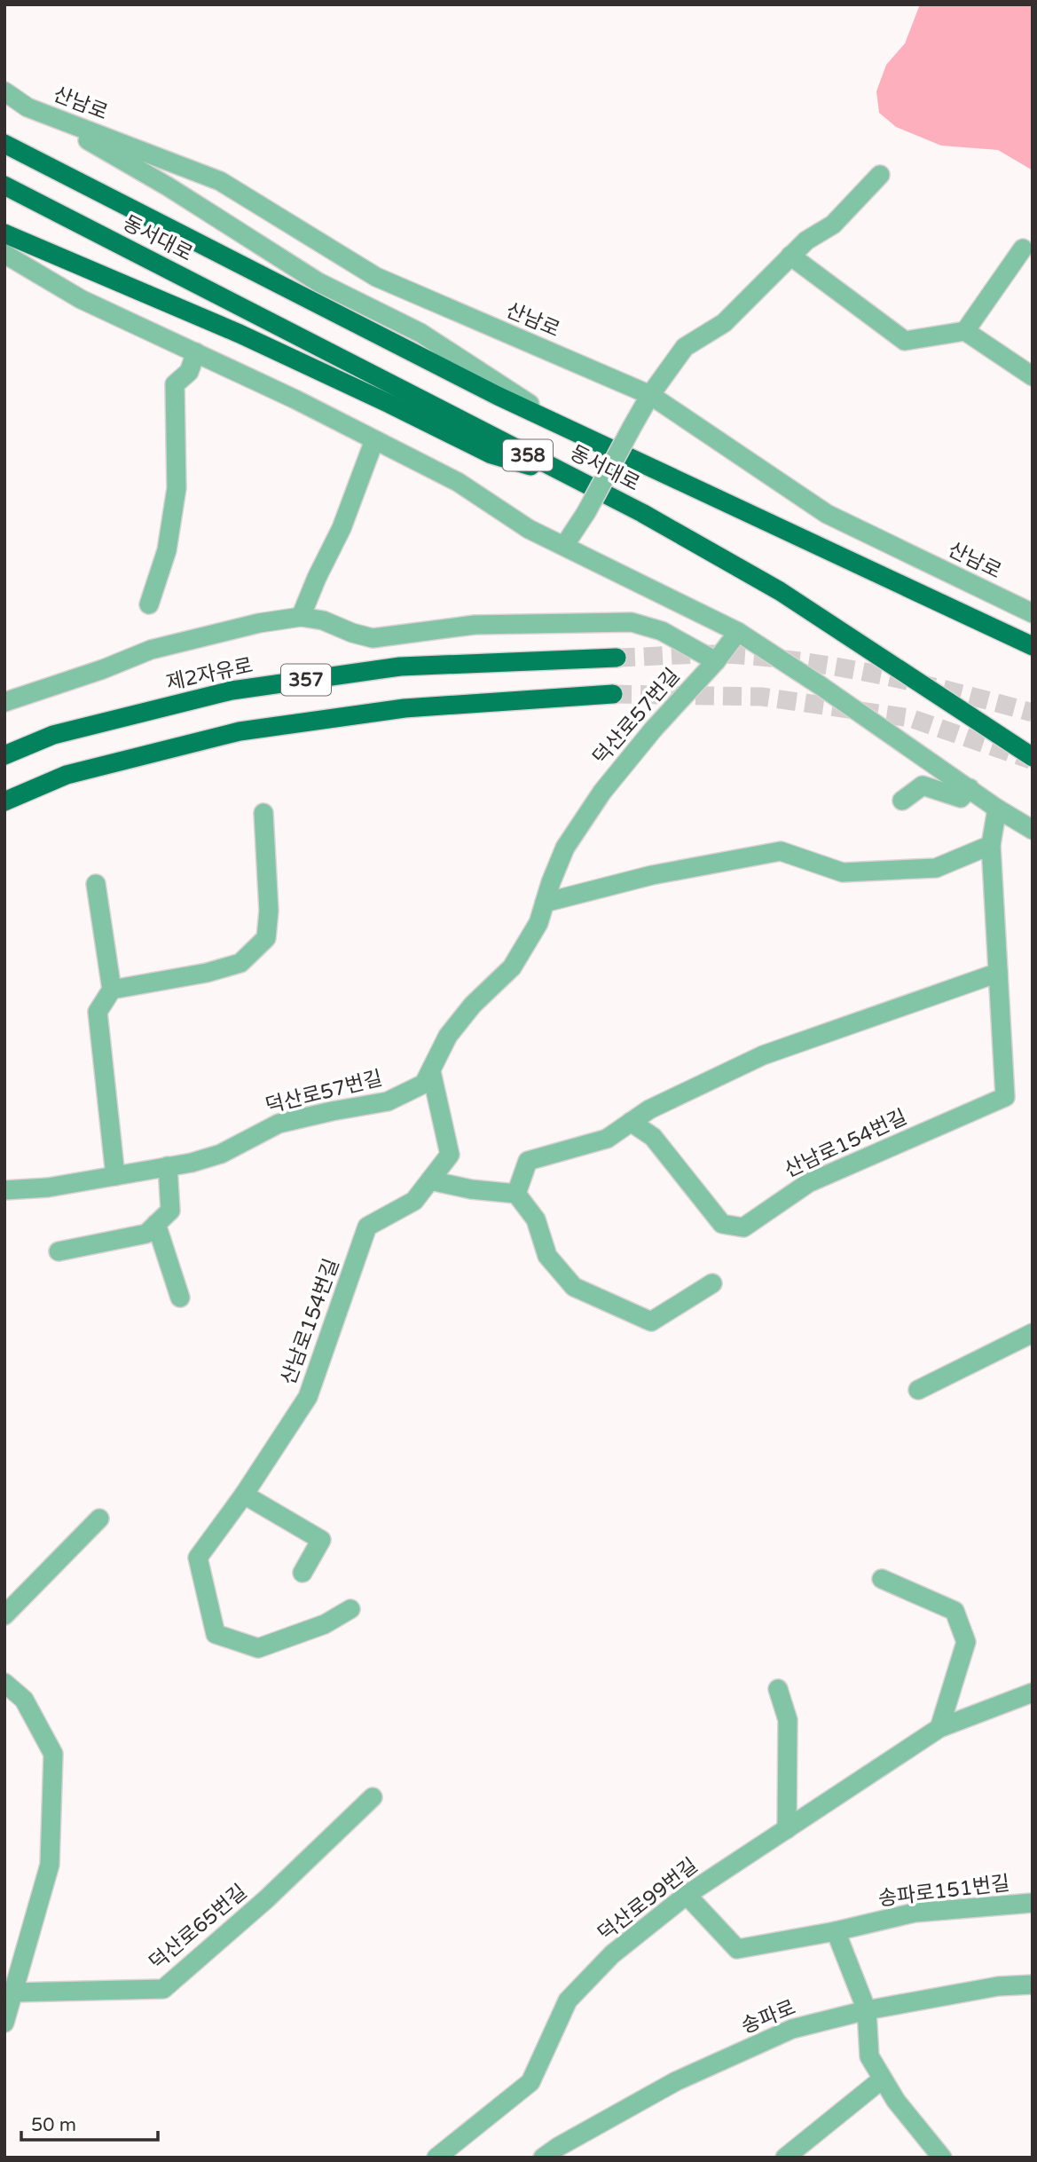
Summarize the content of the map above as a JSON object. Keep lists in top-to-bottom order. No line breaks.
{"streets":{"highway":["동서대로","358","제2자유로","357"],"street":["산남로","덕산로57번길","산남로154번길","송파로151번길","덕산로99번길","덕산로65번길","송파로"]},"crossings":[["덕산로57번길","산남로154번길"],["송파로151번길","덕산로99번길"]],"scale_bar":"50 m"}
